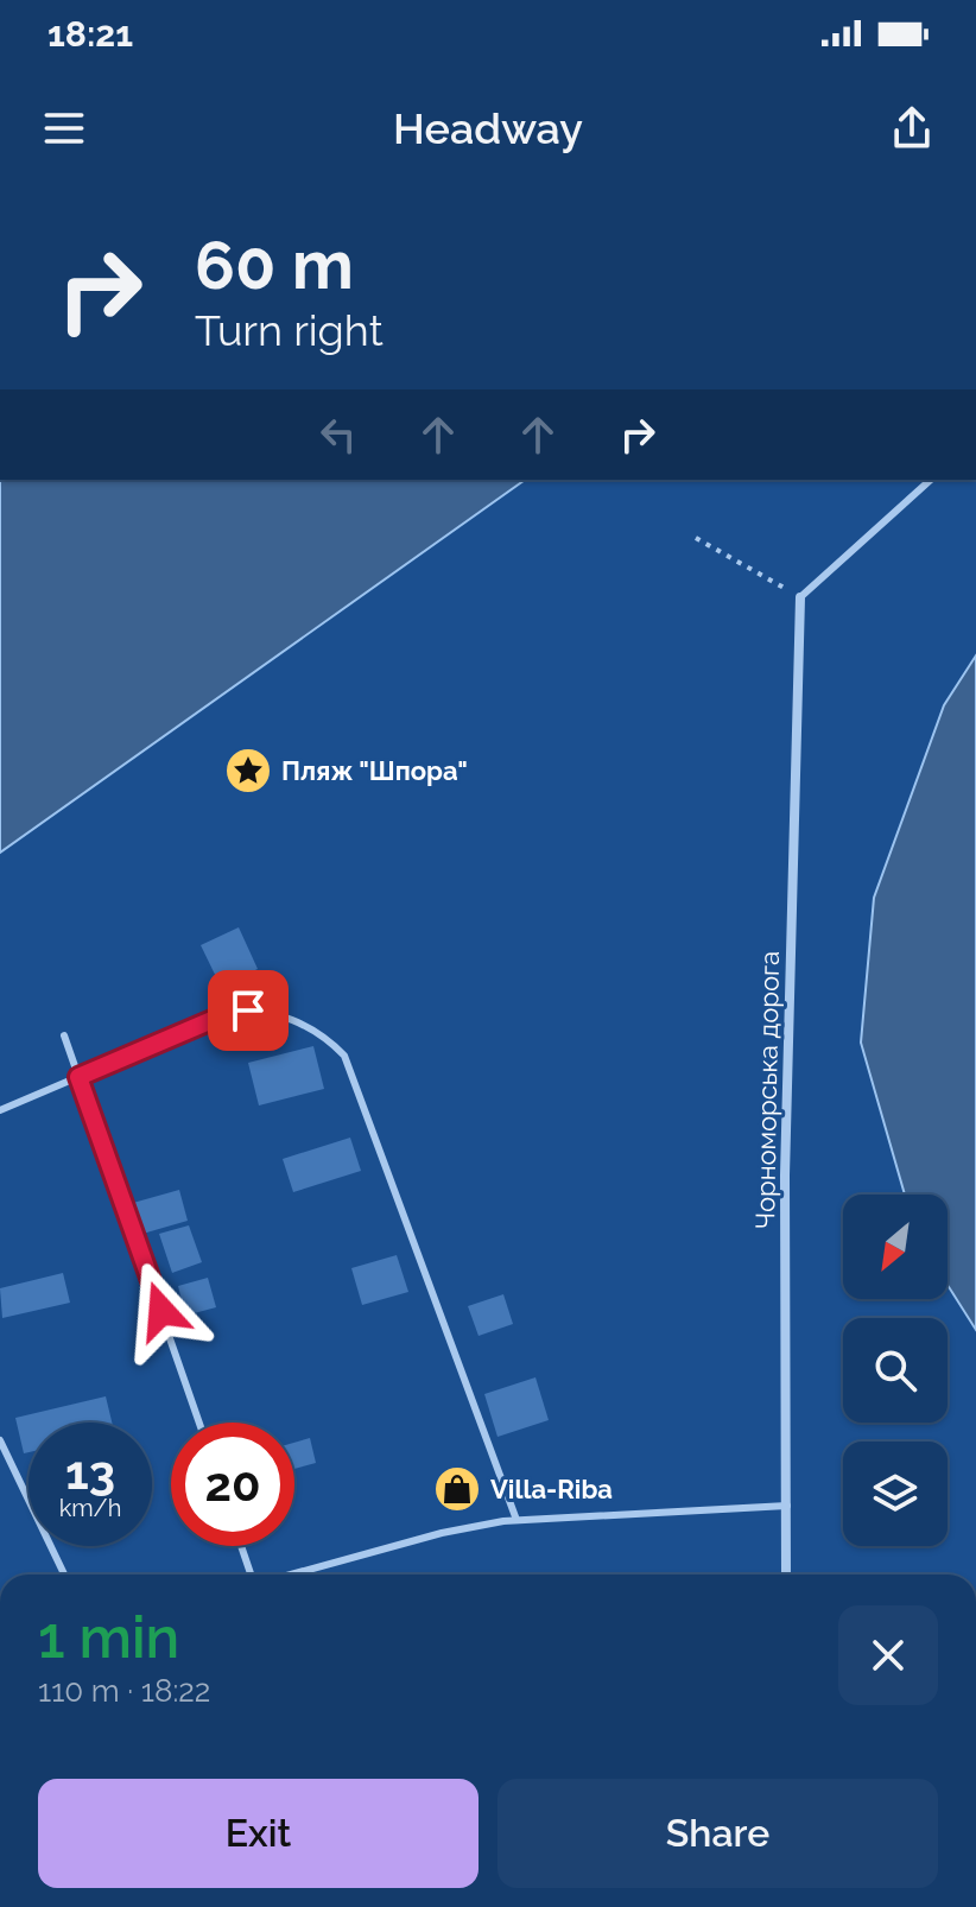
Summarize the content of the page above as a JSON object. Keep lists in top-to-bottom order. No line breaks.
{"streets":{"street":["Чорноморська дорога"]},"places":{"place":["Пляж \"Шпора\""],"shop":["Villa-Riba"]},"north":"bottom left","page":{"status":"18:21","header":"Headway","turn":["60 m","Turn right"],"speed":"13 km/h","limit":"20","heading":["1 min","110 m · 18:22"],"buttons":["Exit","Share"]}}
